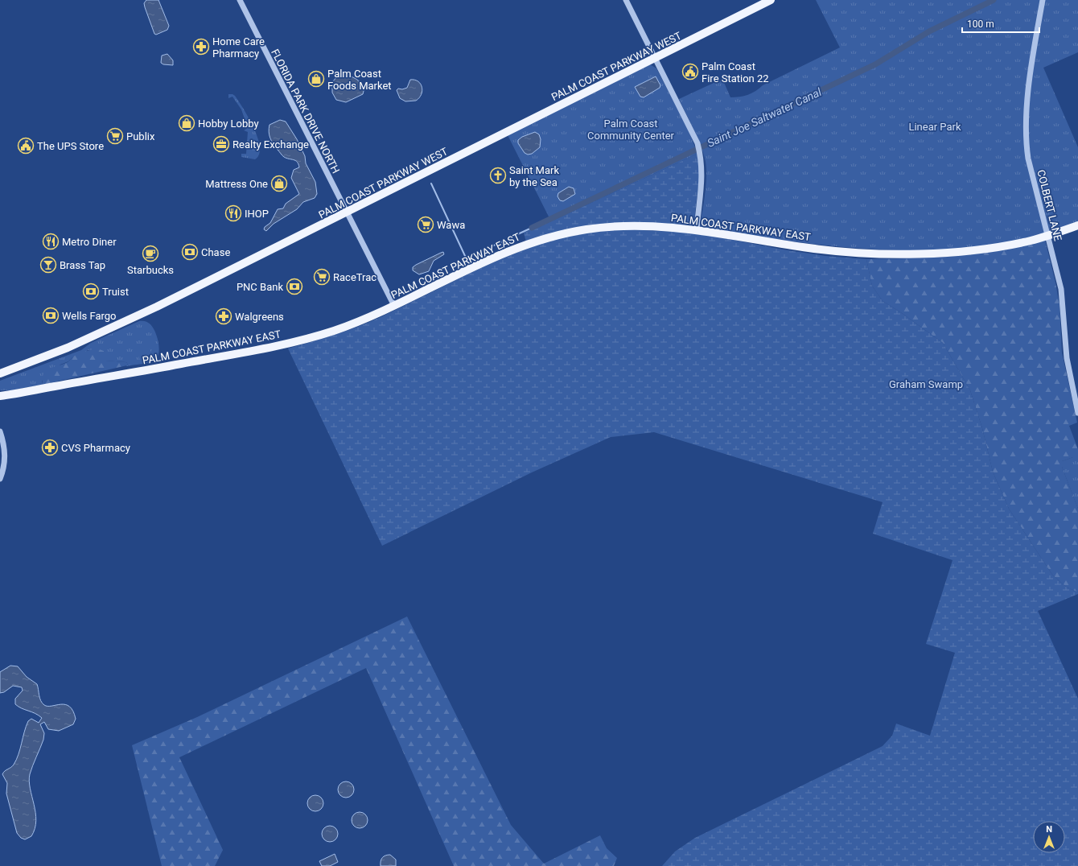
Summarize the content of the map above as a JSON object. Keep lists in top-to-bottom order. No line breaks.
{"streets":{"main road":["PALM COAST PARKWAY WEST","PALM COAST PARKWAY EAST"],"street":["FLORIDA PARK DRIVE NORTH","COLBERT LANE"]},"crossings":[["PALM COAST PARKWAY WEST","FLORIDA PARK DRIVE NORTH"],["FLORIDA PARK DRIVE NORTH","PALM COAST PARKWAY EAST"],["COLBERT LANE","PALM COAST PARKWAY EAST"]],"water":["Saint Joe Saltwater Canal"],"parks":["Palm Coast Community Center","Linear Park","Graham Swamp"],"places":{"pharmacy":["Home Care Pharmacy","Walgreens","CVS Pharmacy"],"public building":["Palm Coast Fire Station 22","The UPS Store"],"shop":["Palm Coast Foods Market","Hobby Lobby","Mattress One"],"supermarket":["Publix","Wawa","RaceTrac"],"office":["Realty Exchange"],"church":["Saint Mark by the Sea"],"restaurant":["IHOP","Metro Diner"],"bank":["Chase","PNC Bank","Truist","Wells Fargo"],"cafe":["Starbucks"],"bar":["Brass Tap"]},"scale_bar":"100 m","north":"top"}
